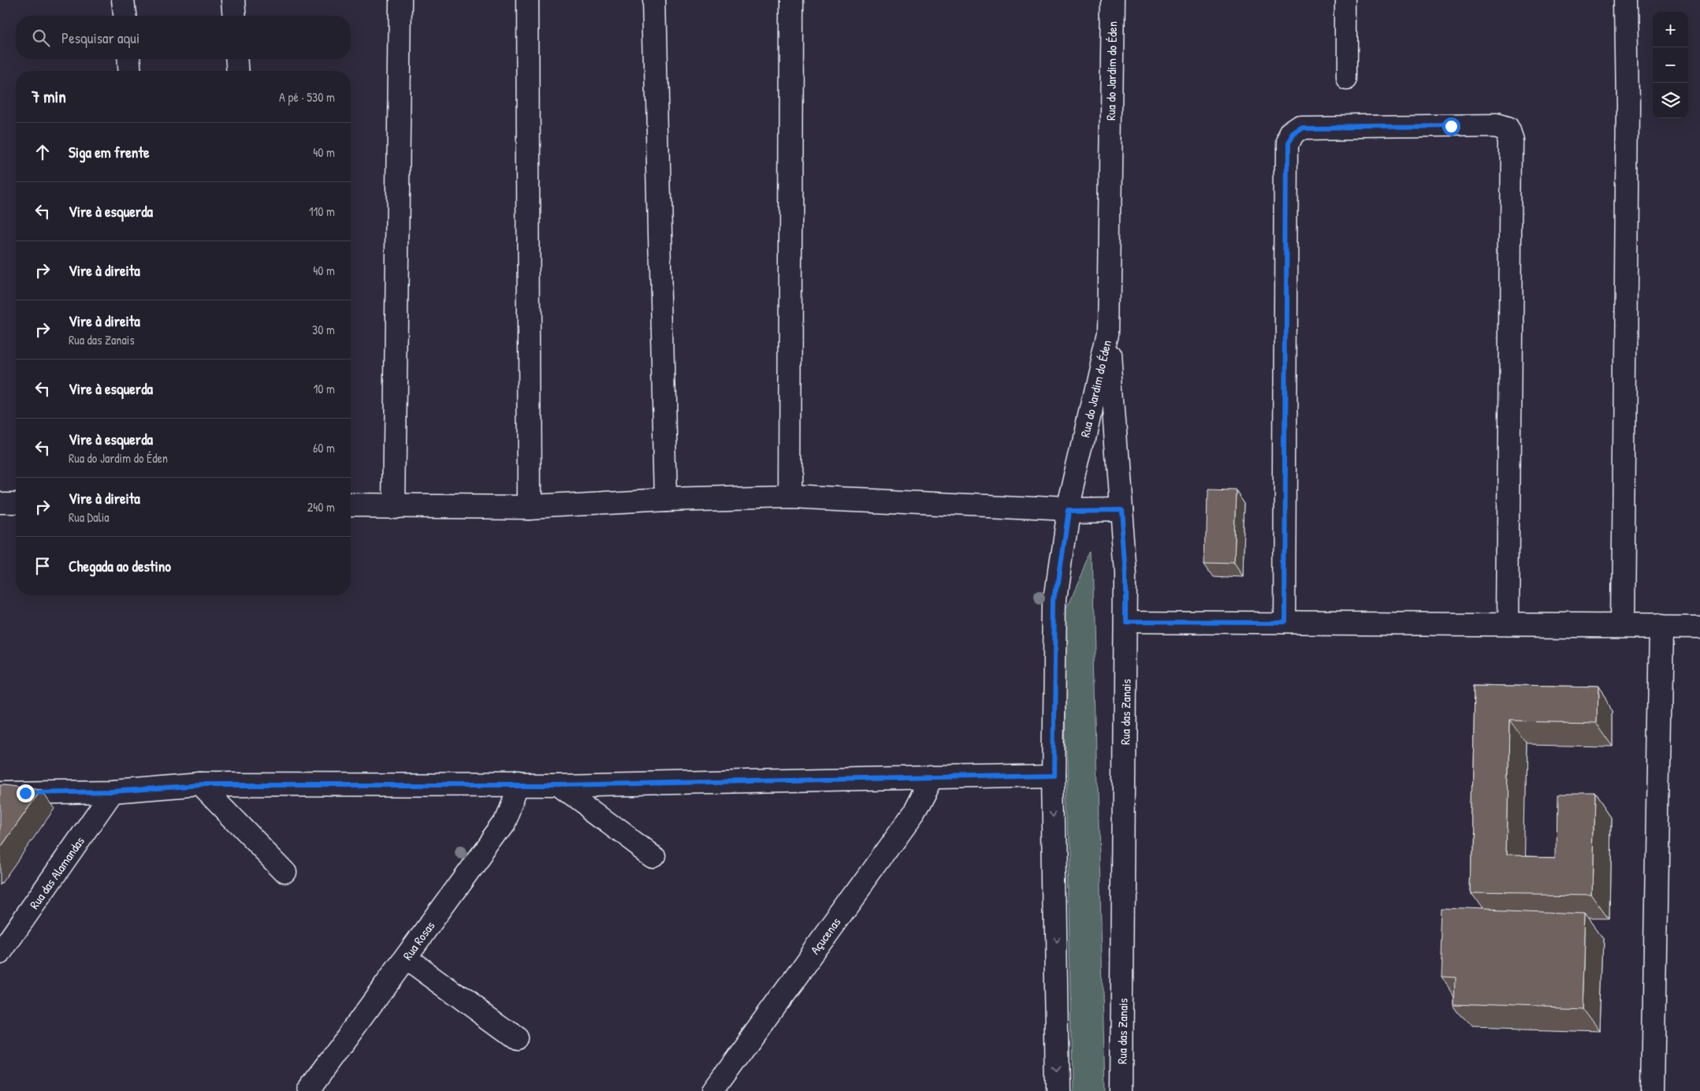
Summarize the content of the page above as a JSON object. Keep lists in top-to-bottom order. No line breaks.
{"streets":{"street":["Rua do Jardim do Éden","Rua das Zanais","Rua das Alamandas","Açucenas","Rua Rosas"]},"crossings":[["Rua do Jardim do Éden","Rua das Zanais"]],"page":{"map_buttons":["+","−"],"search":"Pesquisar aqui","heading":["7 min","A pé · 530 m"],"list":[["Siga em frente","40 m"],["Vire à esquerda","110 m"],["Vire à direita","40 m"],["Vire à direita","Rua das Zanais","30 m"],["Vire à esquerda","10 m"],["Vire à esquerda","Rua do Jardim do Éden","60 m"],["Vire à direita","Rua Dalia","240 m"],"Chegada ao destino"]}}
